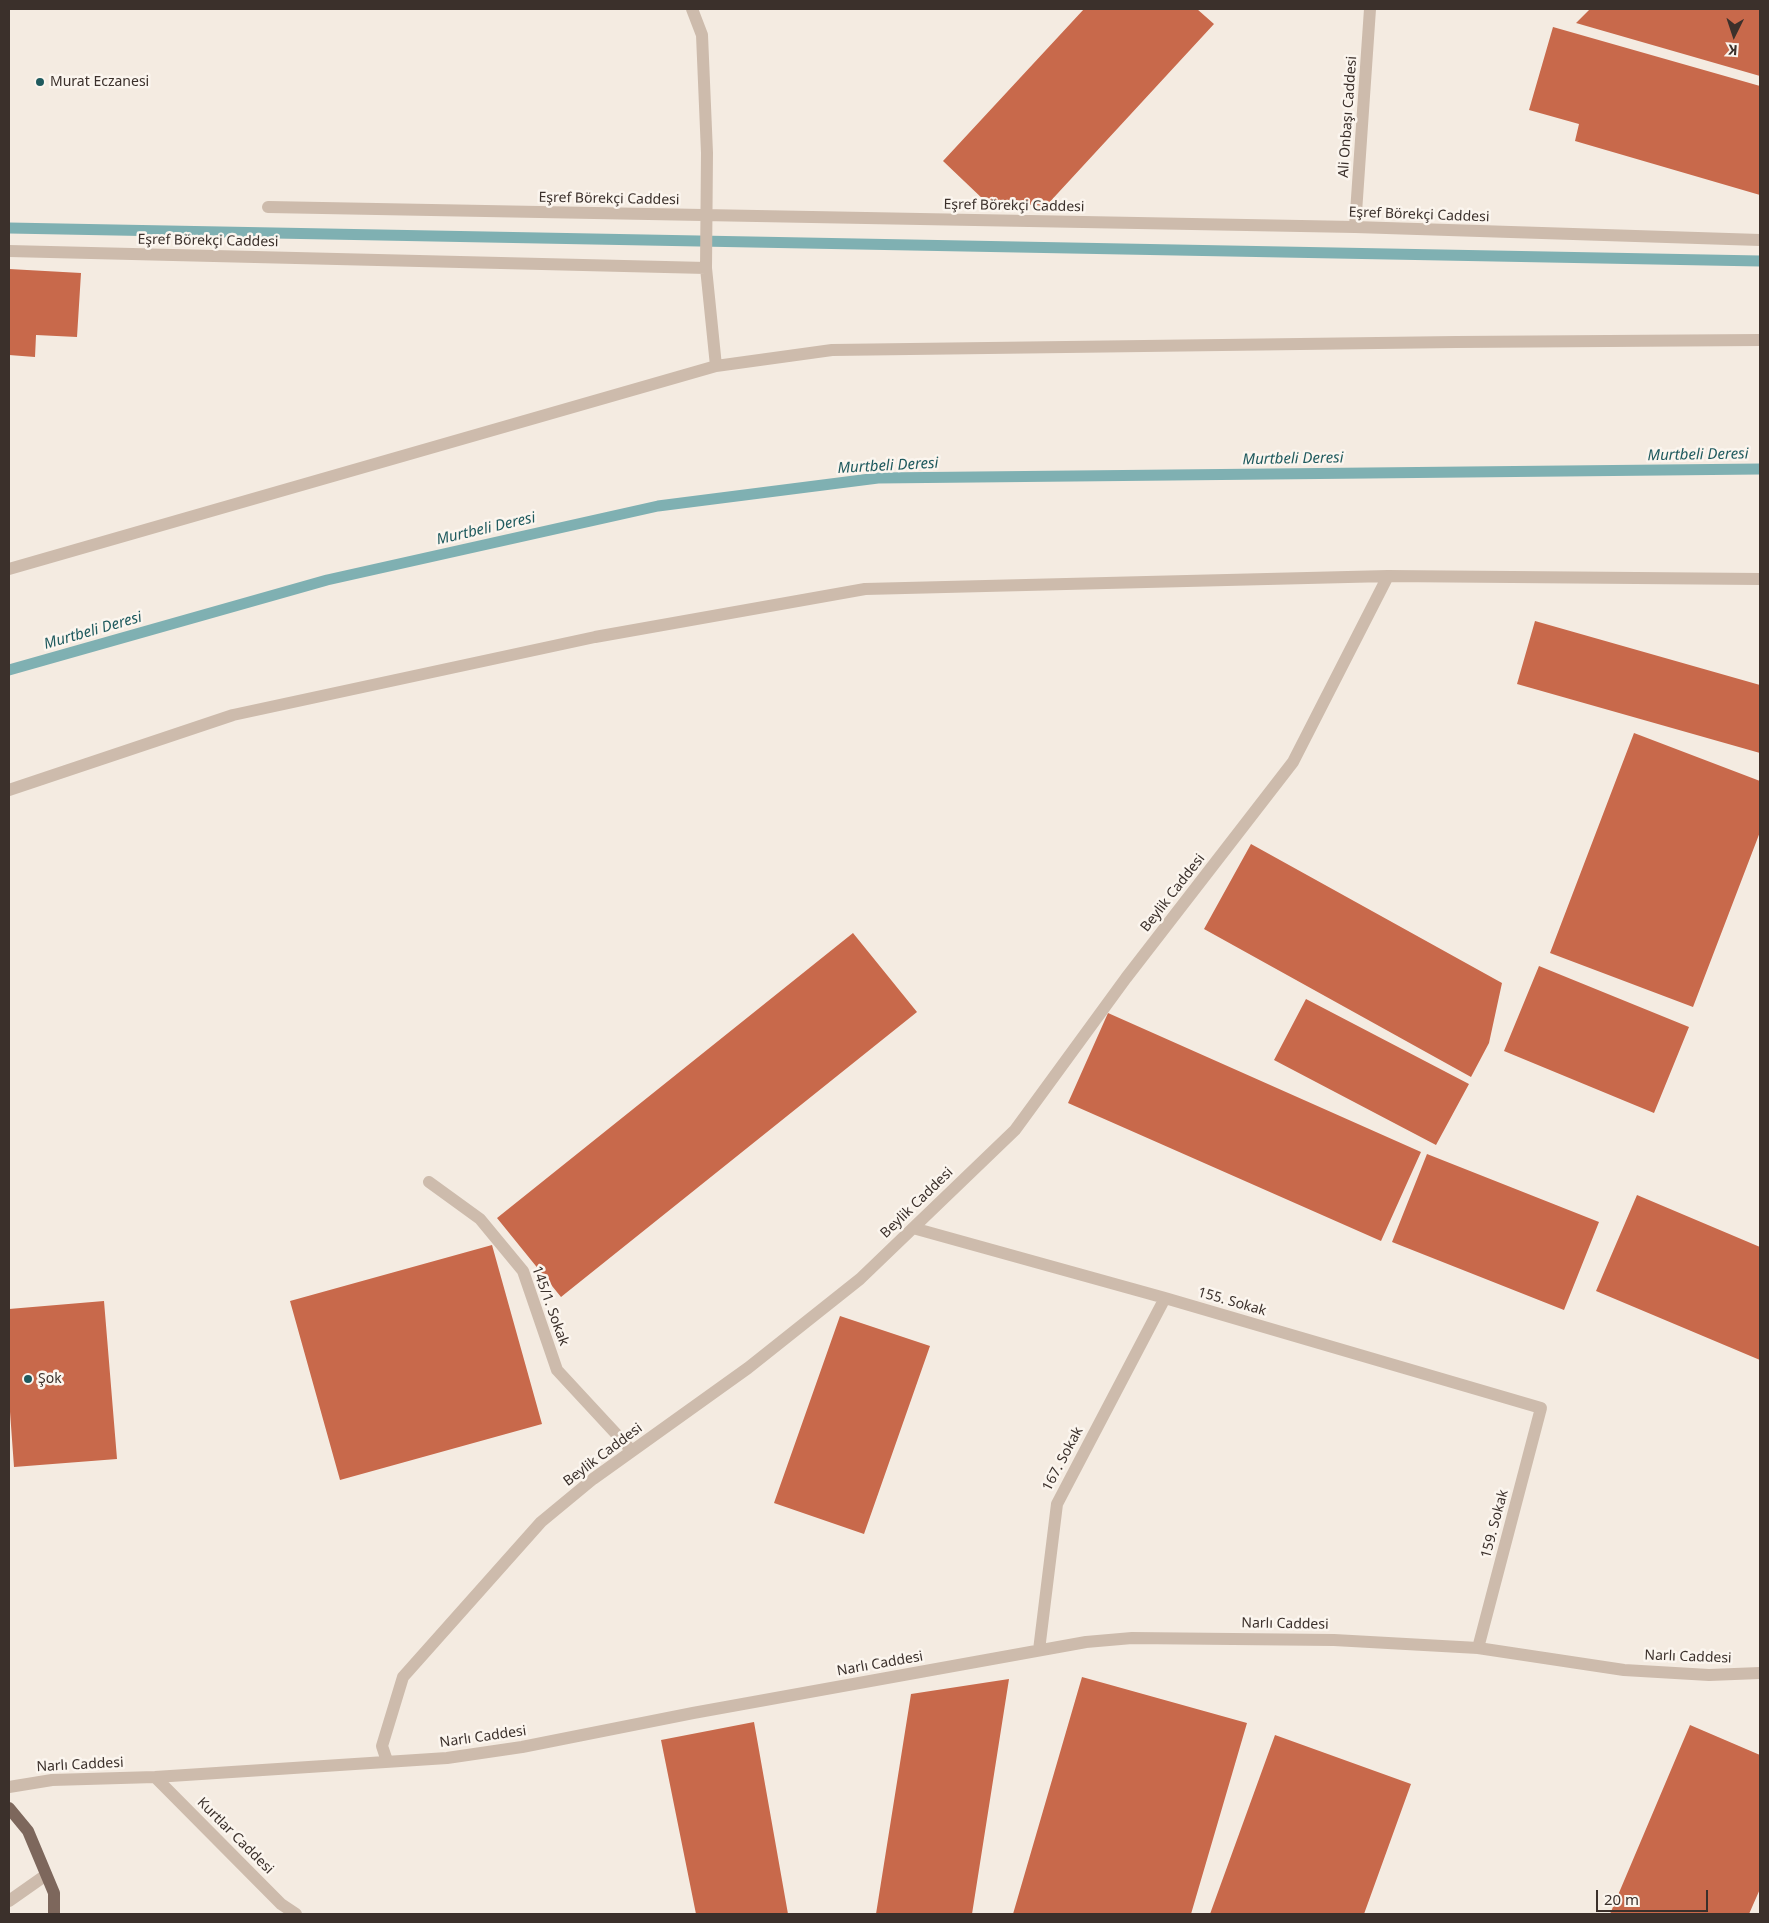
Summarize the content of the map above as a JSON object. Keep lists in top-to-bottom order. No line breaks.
{"streets":{"street":["Ali Onbaşı Caddesi","Eşref Börekçi Caddesi","Beylik Caddesi","155. Sokak","145/1. Sokak","167. Sokak","159. Sokak","Narlı Caddesi","Kurtlar Caddesi"]},"crossings":[["Ali Onbaşı Caddesi","Eşref Börekçi Caddesi"],["Beylik Caddesi","155. Sokak"],["Beylik Caddesi","145/1. Sokak"],["Beylik Caddesi","Narlı Caddesi"],["155. Sokak","167. Sokak"],["155. Sokak","159. Sokak"],["167. Sokak","Narlı Caddesi"],["159. Sokak","Narlı Caddesi"],["Narlı Caddesi","Kurtlar Caddesi"]],"water":["Murtbeli Deresi"],"places":["Murat Eczanesi","Şok"],"scale_bar":"20 m","north":"bottom"}
